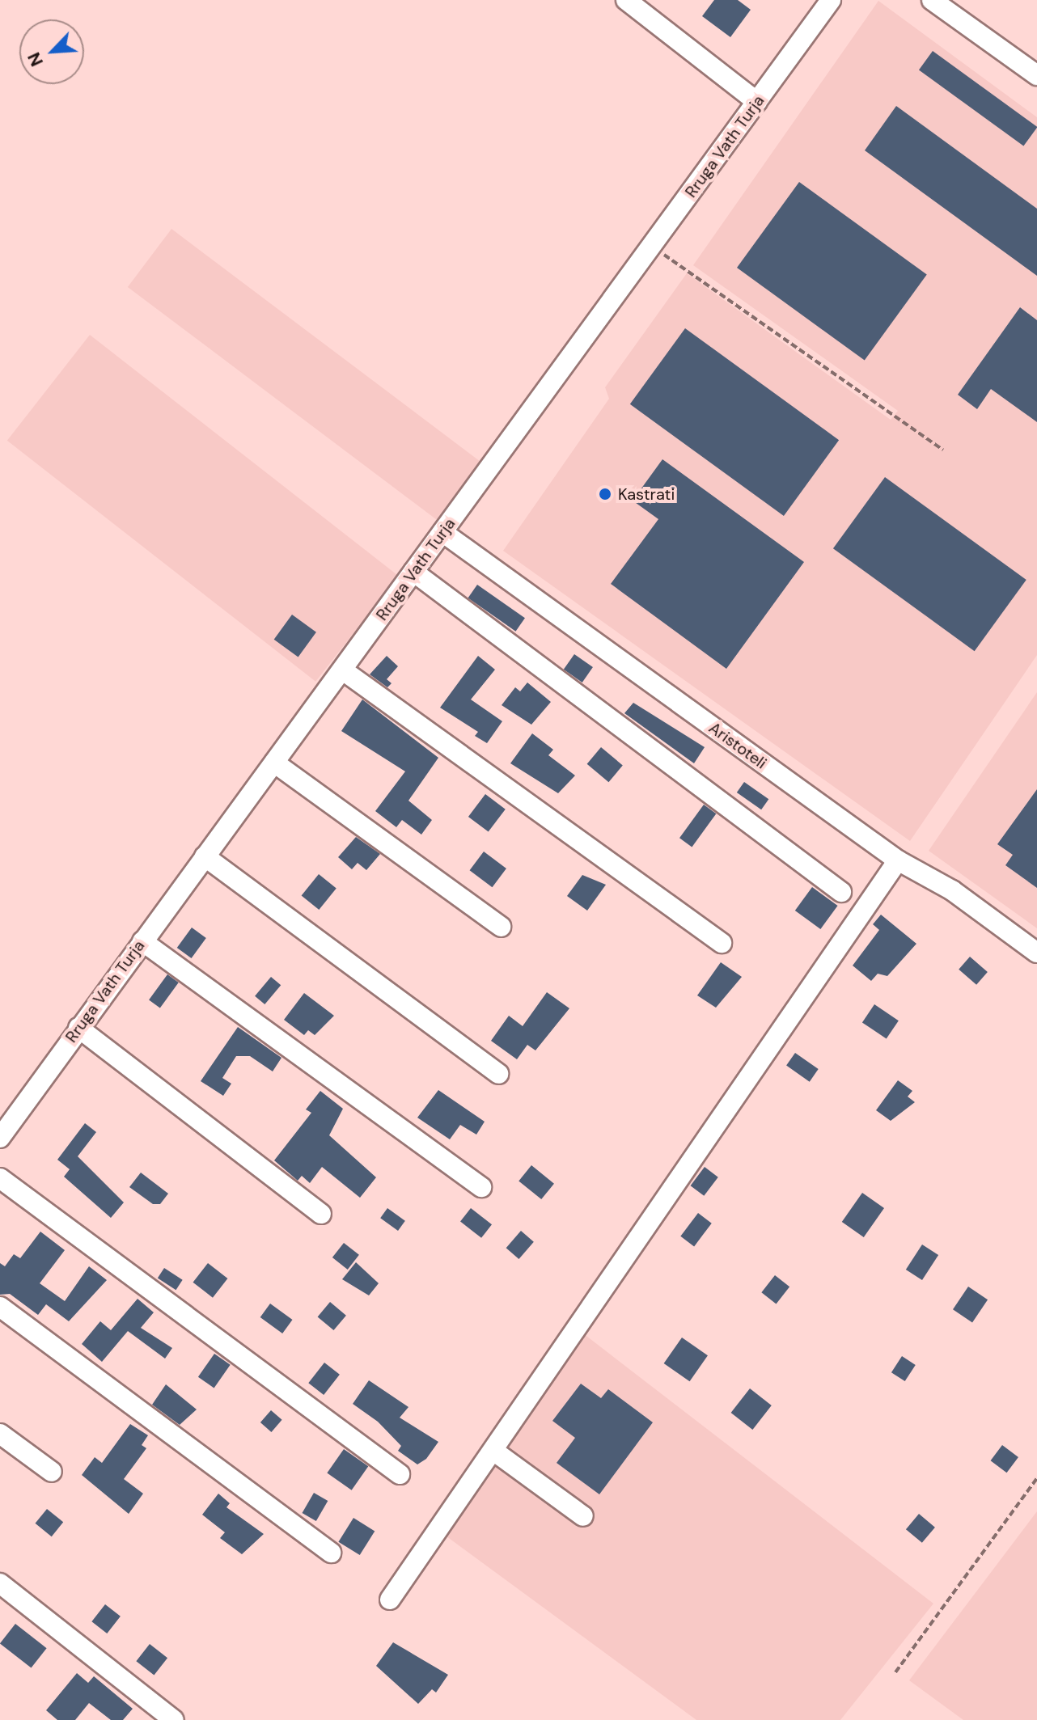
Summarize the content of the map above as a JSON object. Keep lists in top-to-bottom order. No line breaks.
{"streets":{"street":["Rruga Vath Turja","Aristoteli"]},"crossings":[["Rruga Vath Turja","Aristoteli"]],"places":["Kastrati"],"north":"bottom left"}
